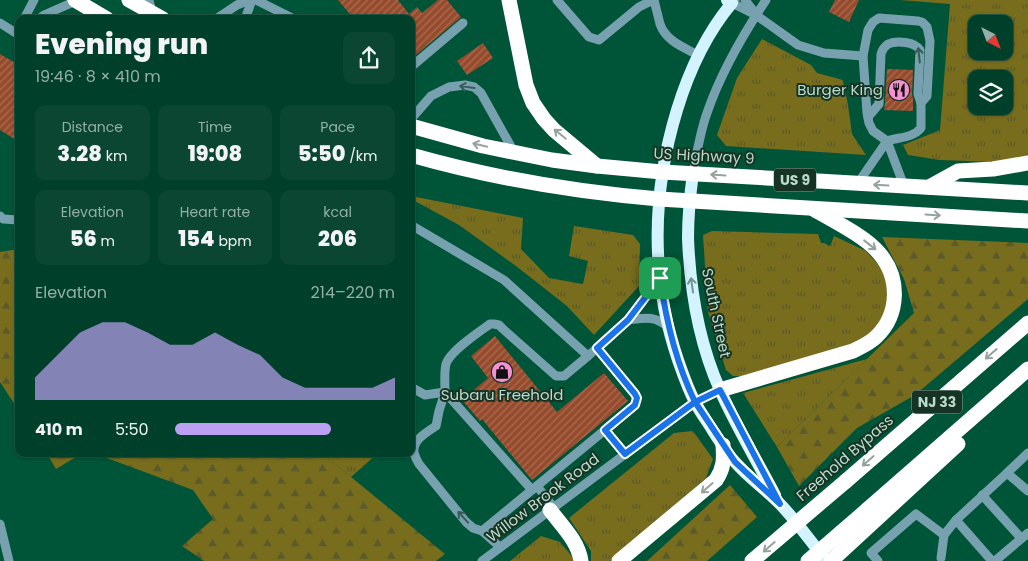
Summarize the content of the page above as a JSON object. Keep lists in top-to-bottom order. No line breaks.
{"streets":{"highway":["US Highway 9","US 9","NJ 33","Freehold Bypass"],"main road":["South Street"],"street":["Willow Brook Road"]},"crossings":[["US Highway 9","South Street"],["US 9","South Street"],["South Street","Willow Brook Road"]],"places":{"restaurant":["Burger King"],"shop":["Subaru Freehold"]},"north":"bottom right","page":{"heading":["Evening run","19:46 · 8 × 410 m"],"stats":[["Distance","3.28 km"],["Time","19:08"],["Pace","5:50 /km"],["Elevation","56 m"],["Heart rate","154 bpm"],["kcal","206"]],"chart":["Elevation","214–220 m"],"list":[{"name":"410 m","note":"5:50"}]}}
